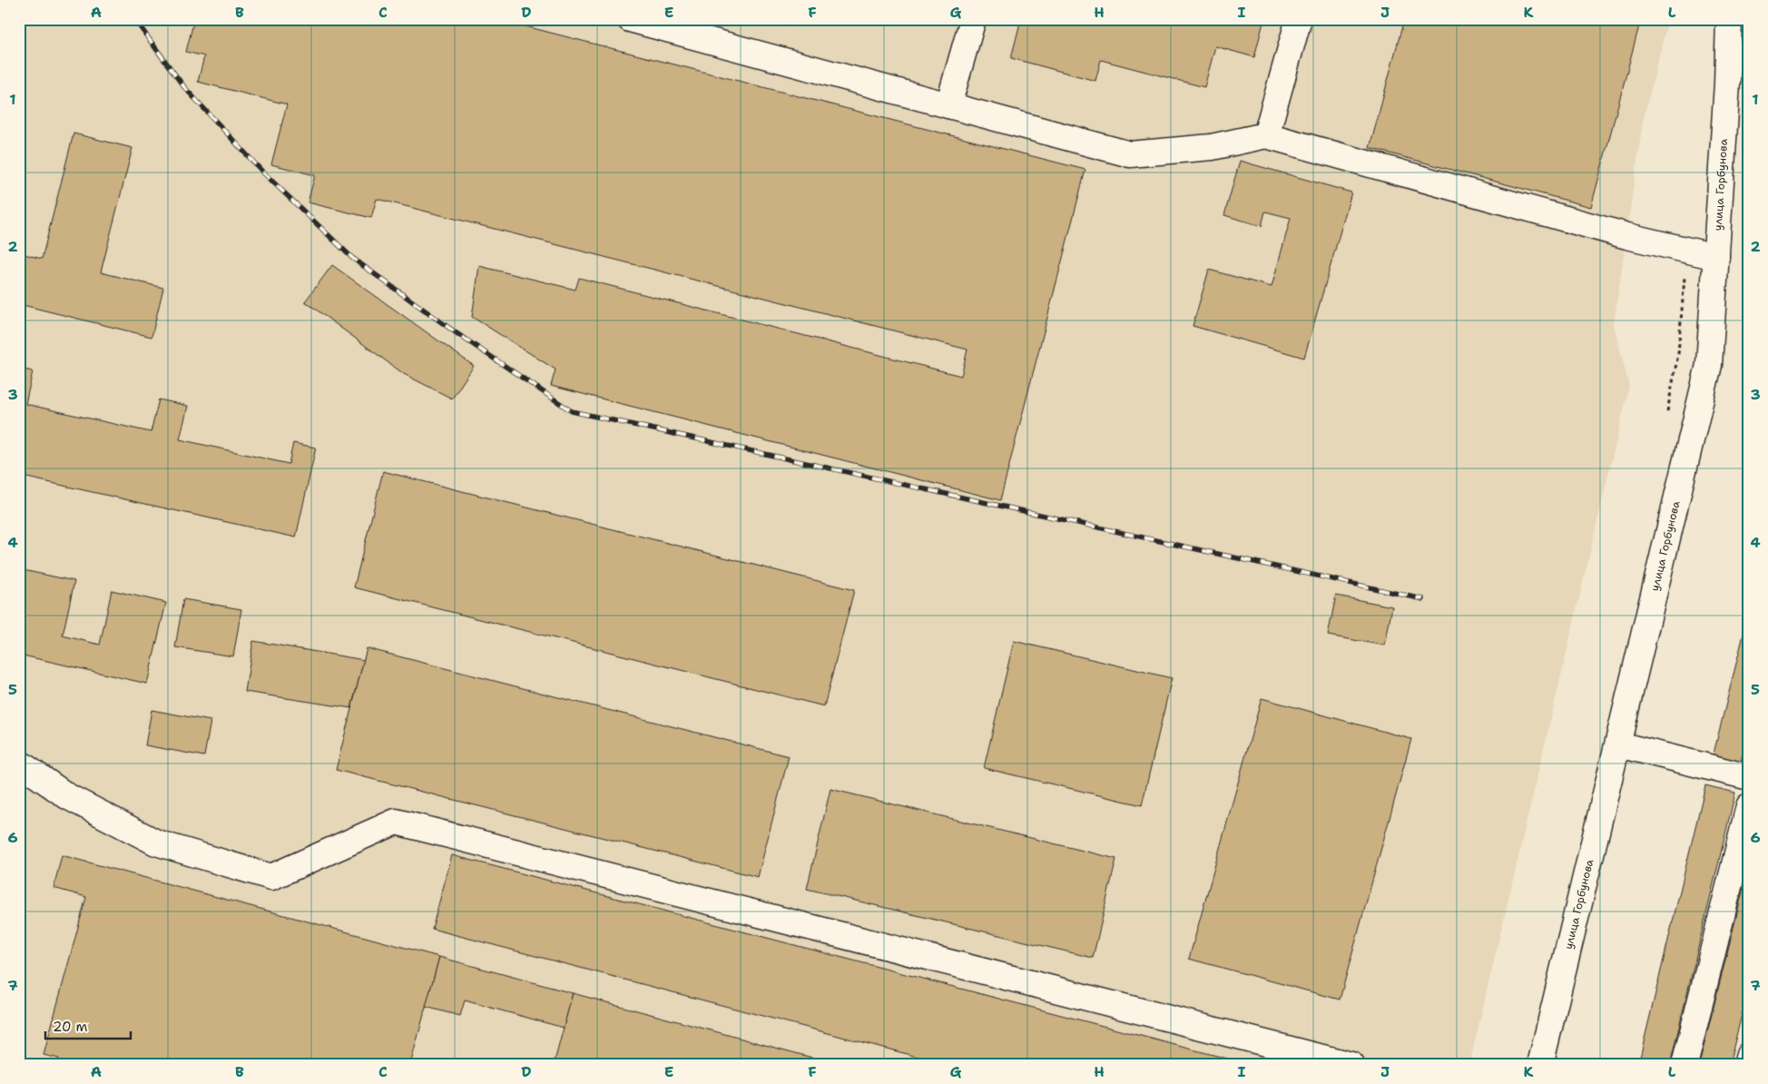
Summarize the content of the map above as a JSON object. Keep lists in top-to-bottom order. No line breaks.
{"streets":{"street":["улица Горбунова"]},"scale_bar":"20 m","grid":{"columns":["A","B","C","D","E","F","G","H","I","J","K","L"],"rows":["1","2","3","4","5","6","7"]}}
